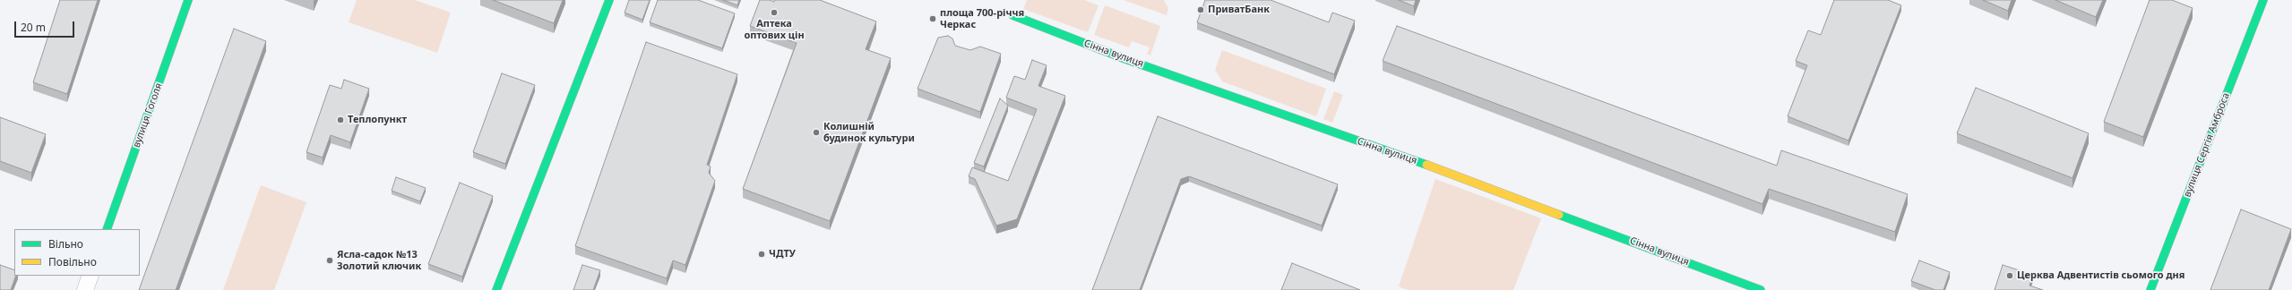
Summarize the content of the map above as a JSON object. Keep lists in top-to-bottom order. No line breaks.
{"streets":{"street":["Сінна вулиця","вулиця Гоголя","вулиця Сергія Амброса"]},"places":["ПриватБанк","Аптека оптових цін","площа 700-річчя Черкас","Теплопункт","Колишній будинок культури","ЧДТУ","Ясла-садок №13 Золотий ключик","Церква Адвентистів сьомого дня"],"legend":["Вільно","Повільно"],"scale_bar":"20 m"}
